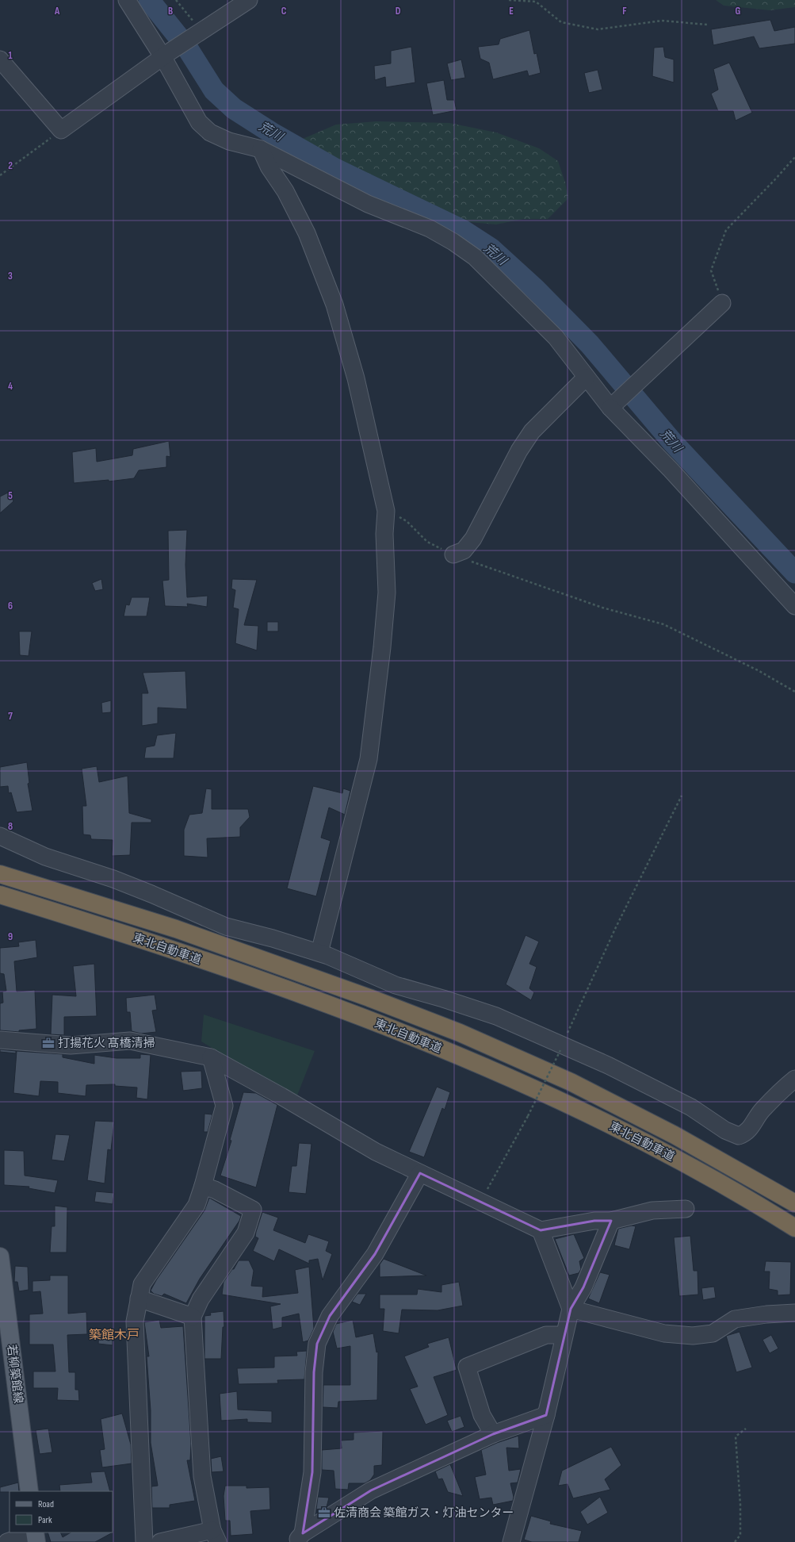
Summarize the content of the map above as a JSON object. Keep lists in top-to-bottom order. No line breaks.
{"streets":{"highway":["東北自動車道"],"main road":["若柳築館線"]},"districts":["築館木戸"],"water":["荒川"],"places":{"office":["打揚花火 髙橋清掃","佐清商会 築館ガス・灯油センター"]},"legend":["Road","Park"],"grid":{"columns":["A","B","C","D","E","F","G"],"rows":["1","2","3","4","5","6","7","8","9"]}}
